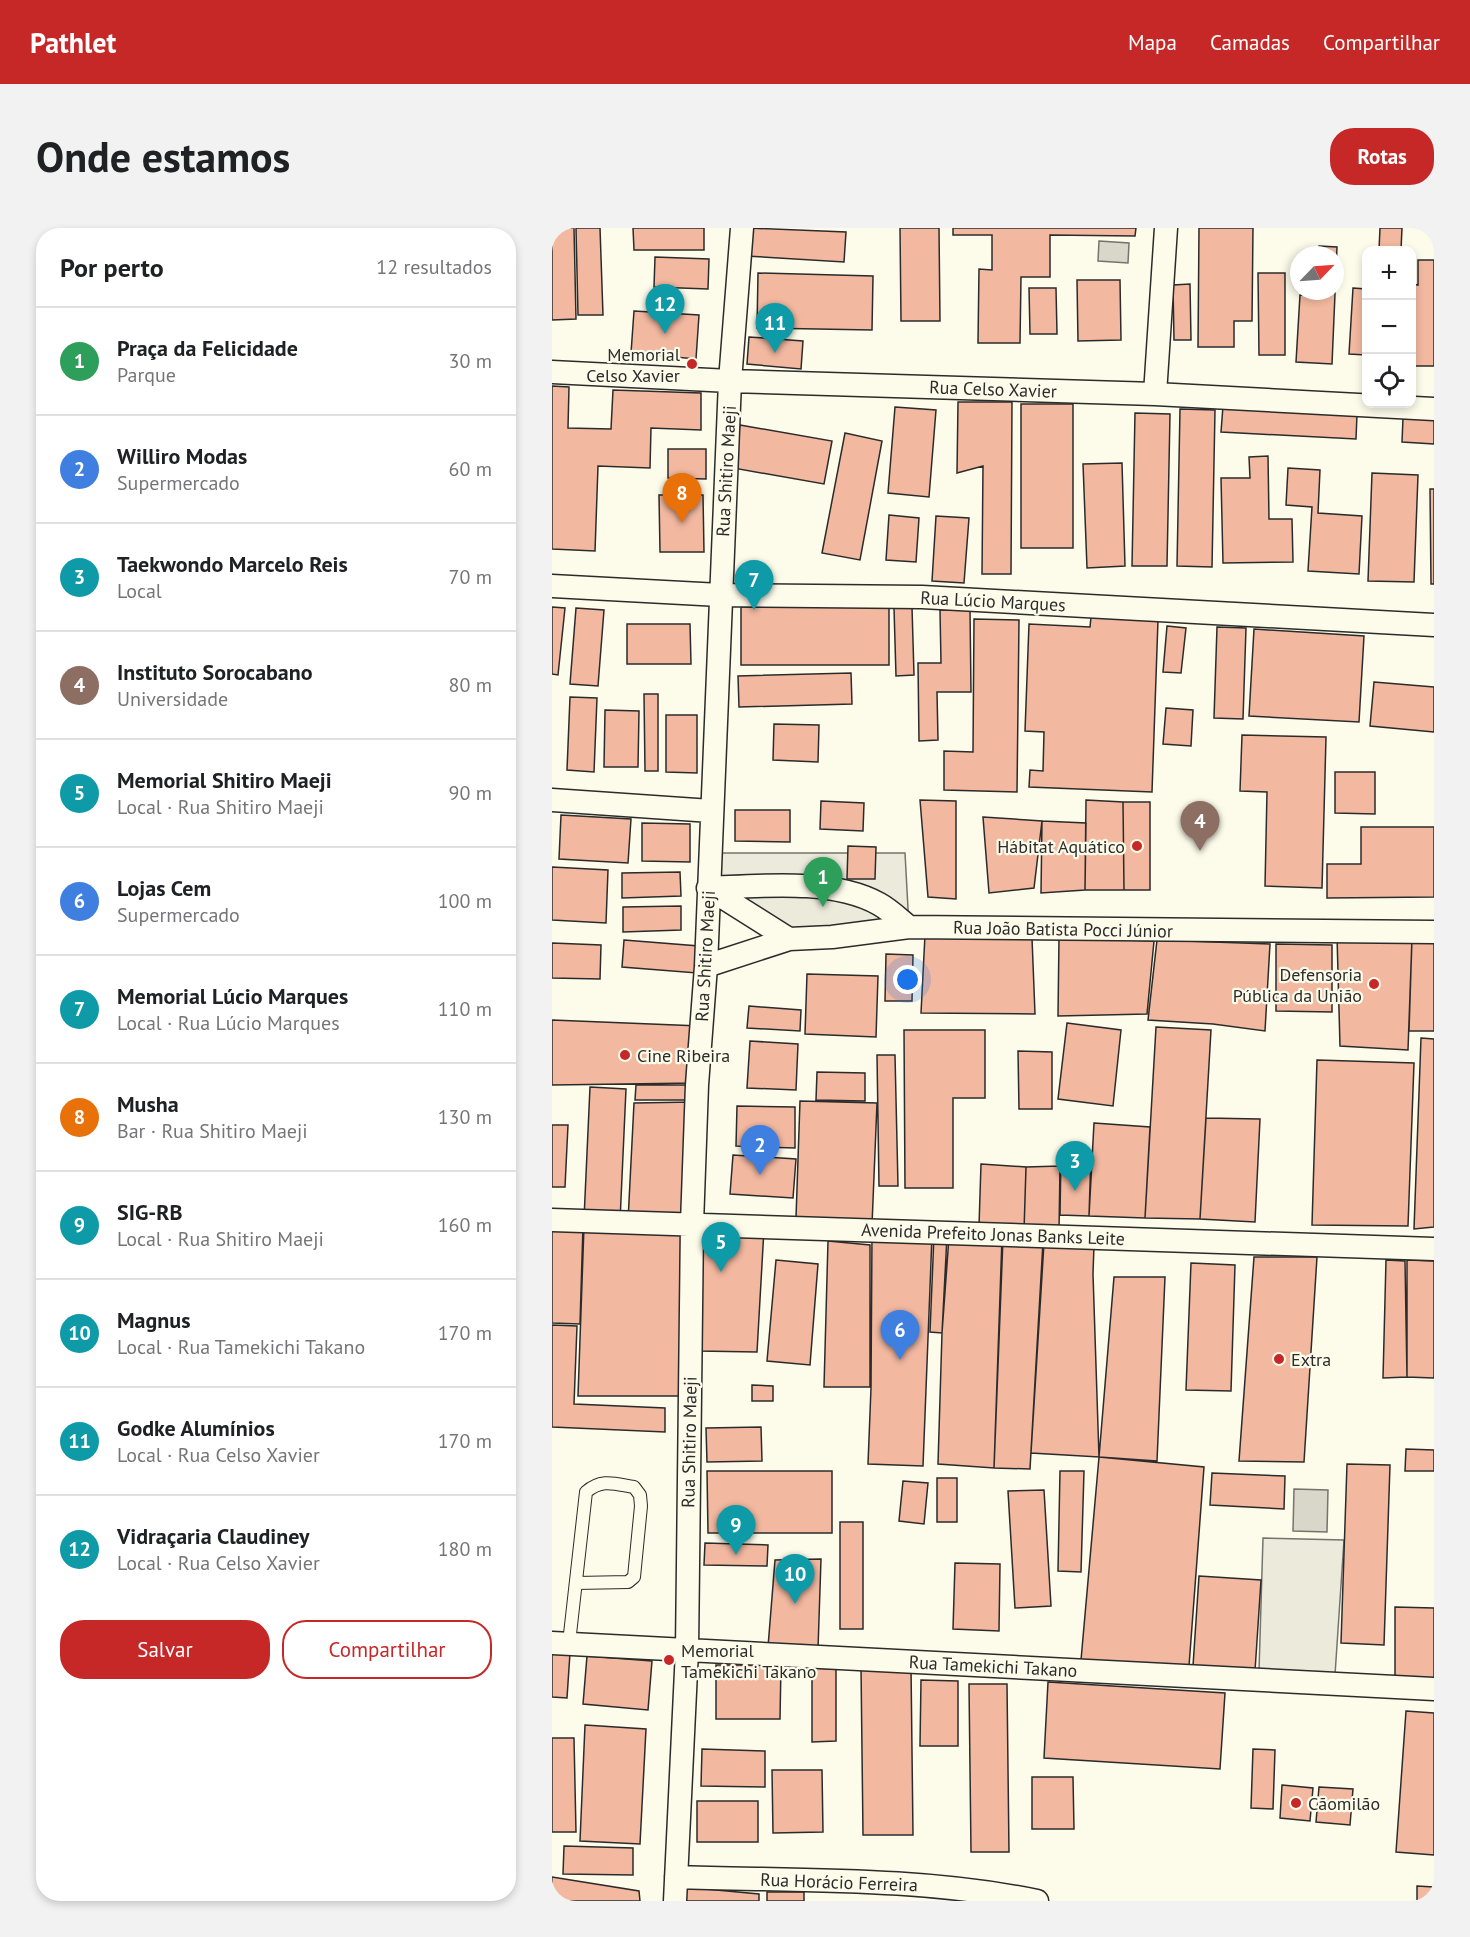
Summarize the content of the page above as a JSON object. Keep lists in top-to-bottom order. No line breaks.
{"streets":{"street":["Rua Celso Xavier","Rua Shitiro Maeji","Rua Lúcio Marques","Rua João Batista Pocci Júnior","Avenida Prefeito Jonas Banks Leite","Rua Tamekichi Takano","Rua Horácio Ferreira"]},"crossings":[["Rua Celso Xavier","Rua Shitiro Maeji"],["Rua Shitiro Maeji","Rua Lúcio Marques"],["Rua Shitiro Maeji","Rua João Batista Pocci Júnior"],["Rua Shitiro Maeji","Avenida Prefeito Jonas Banks Leite"],["Rua Shitiro Maeji","Rua Tamekichi Takano"],["Rua Shitiro Maeji","Rua Horácio Ferreira"]],"places":["Memorial Celso Xavier","Hábitat Aquático","Defensoria Pública da União","Cine Ribeira","Extra","Memorial Tamekichi Takano","Cãomilão"],"north":"top right","page":{"header":"Pathlet","nav":["Mapa","Camadas","Compartilhar"],"buttons":["Rotas",["Salvar","Compartilhar"]],"title":"Onde estamos","heading":["Por perto","12 resultados"],"map_buttons":["+","−"],"pins":["12","11","8","7","4","1","2","3","5","6","9","10"],"list":[{"mark":"1","name":"Praça da Felicidade","note":"Parque","value":"30 m"},{"mark":"2","name":"Williro Modas","note":"Supermercado","value":"60 m"},{"mark":"3","name":"Taekwondo Marcelo Reis","note":"Local","value":"70 m"},{"mark":"4","name":"Instituto Sorocabano","note":"Universidade","value":"80 m"},{"mark":"5","name":"Memorial Shitiro Maeji","note":"Local · Rua Shitiro Maeji","value":"90 m"},{"mark":"6","name":"Lojas Cem","note":"Supermercado","value":"100 m"},{"mark":"7","name":"Memorial Lúcio Marques","note":"Local · Rua Lúcio Marques","value":"110 m"},{"mark":"8","name":"Musha","note":"Bar · Rua Shitiro Maeji","value":"130 m"},{"mark":"9","name":"SIG-RB","note":"Local · Rua Shitiro Maeji","value":"160 m"},{"mark":"10","name":"Magnus","note":"Local · Rua Tamekichi Takano","value":"170 m"},{"mark":"11","name":"Godke Alumínios","note":"Local · Rua Celso Xavier","value":"170 m"},{"mark":"12","name":"Vidraçaria Claudiney","note":"Local · Rua Celso Xavier","value":"180 m"}]}}
